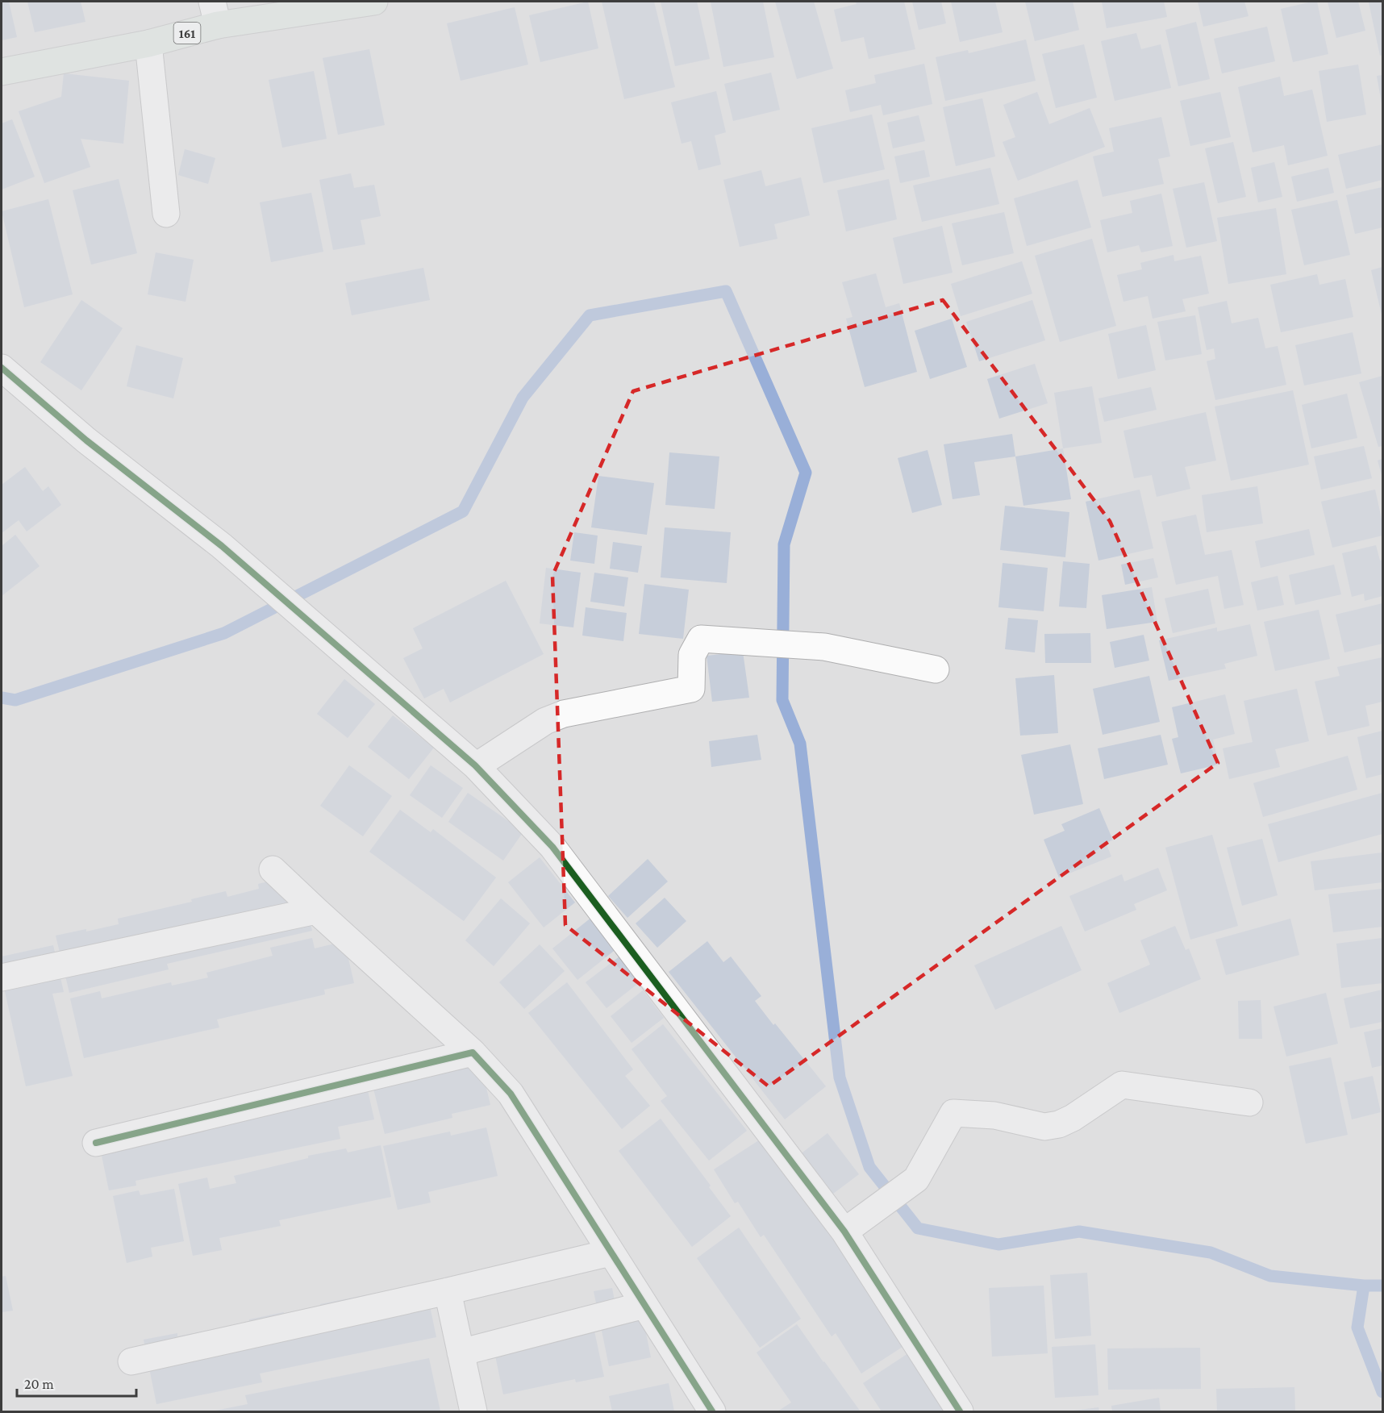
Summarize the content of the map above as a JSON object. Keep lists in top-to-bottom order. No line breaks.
{"streets":{"main road":["161"]},"scale_bar":"20 m"}
